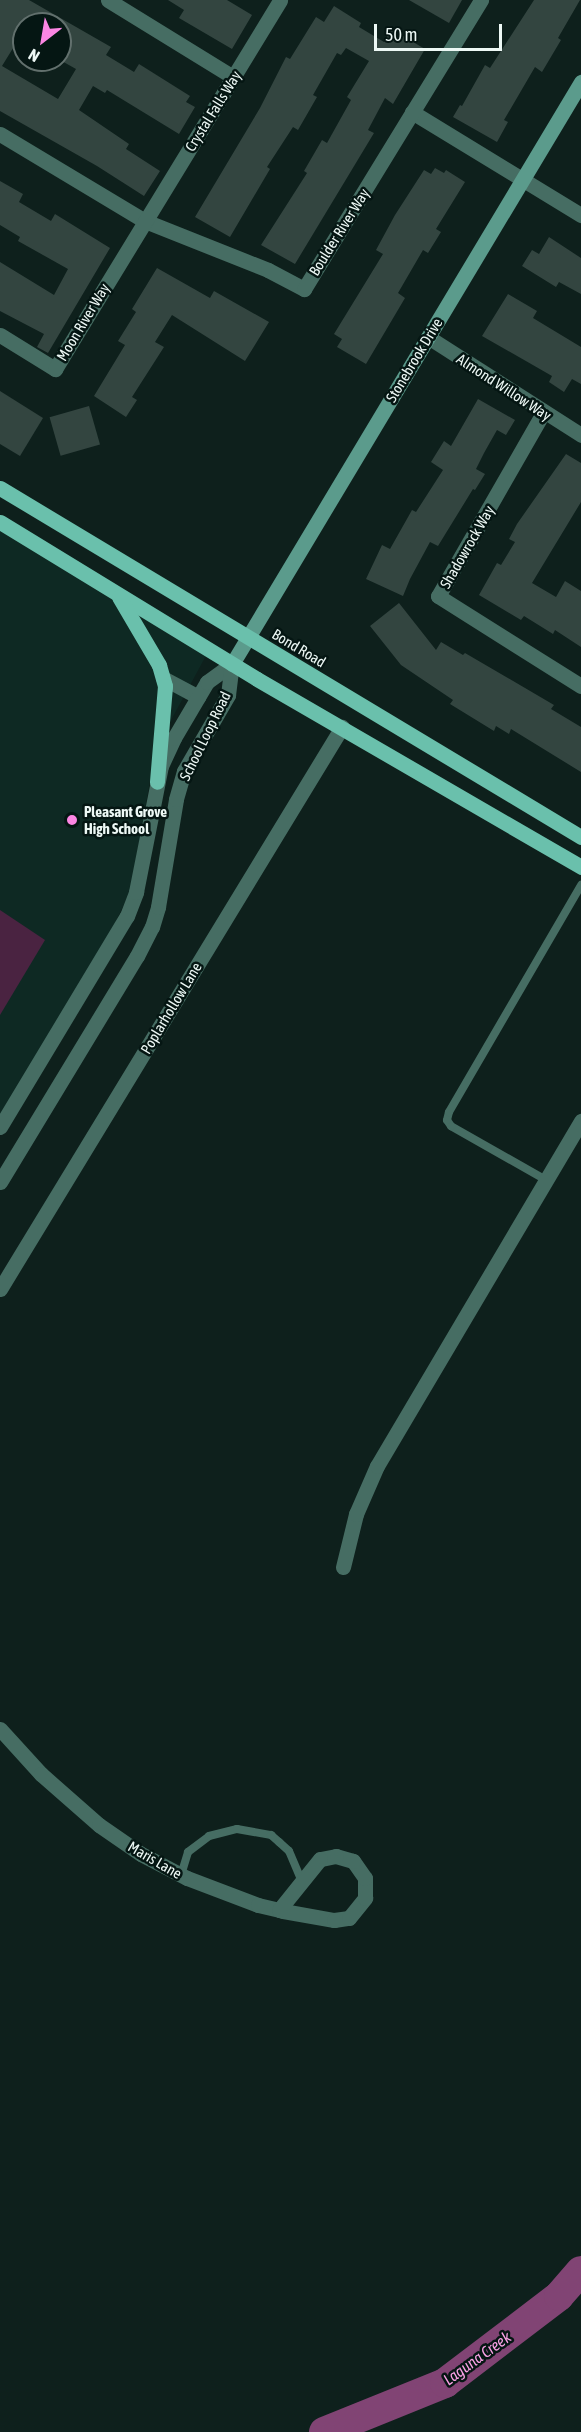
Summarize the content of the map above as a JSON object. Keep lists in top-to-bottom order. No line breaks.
{"streets":{"main road":["Bond Road"],"street":["Crystal Falls Way","Boulder River Way","Moon River Way","Stonebrook Drive","Almond Willow Way","Shadowrock Way","School Loop Road","Poplarhollow Lane","Maris Lane"]},"crossings":[["Crystal Falls Way","Boulder River Way"],["Crystal Falls Way","Moon River Way"],["Boulder River Way","Moon River Way"],["Stonebrook Drive","Almond Willow Way"],["Stonebrook Drive","Bond Road"],["Stonebrook Drive","School Loop Road"],["Almond Willow Way","Shadowrock Way"]],"water":["Laguna Creek"],"places":["Pleasant Grove High School"],"scale_bar":"50 m","north":"bottom left"}
